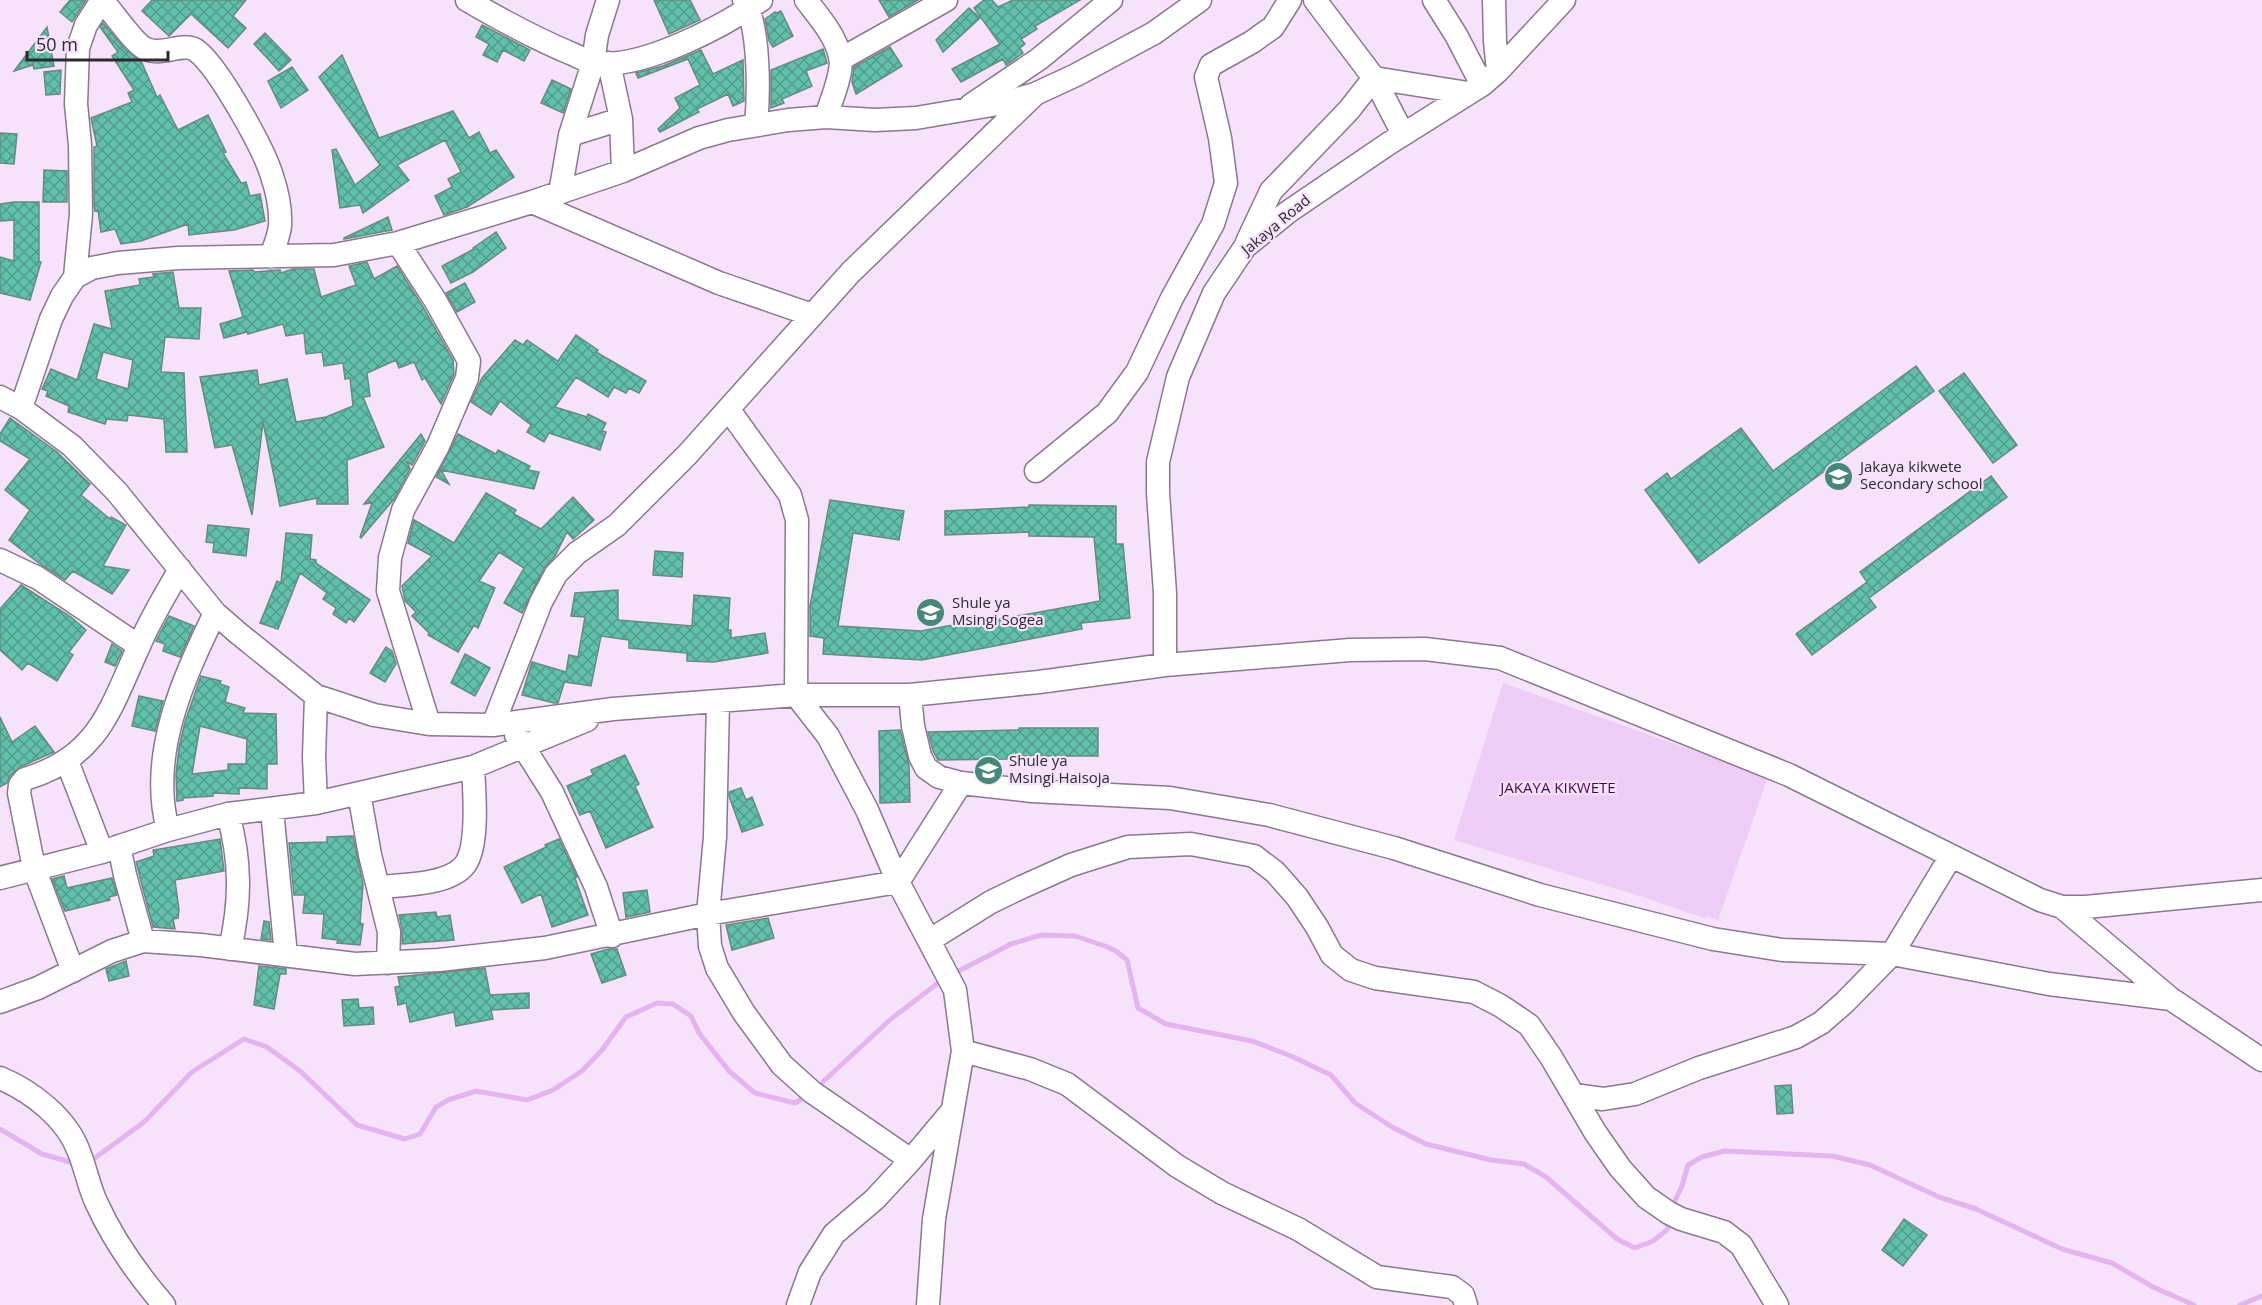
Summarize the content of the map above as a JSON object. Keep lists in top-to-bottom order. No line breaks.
{"streets":{"street":["Jakaya Road"]},"parks":["JAKAYA KIKWETE"],"places":{"school or university":["Jakaya kikwete Secondary school","Shule ya Msingi Sogea","Shule ya Msingi Haisoja"]},"scale_bar":"50 m"}
